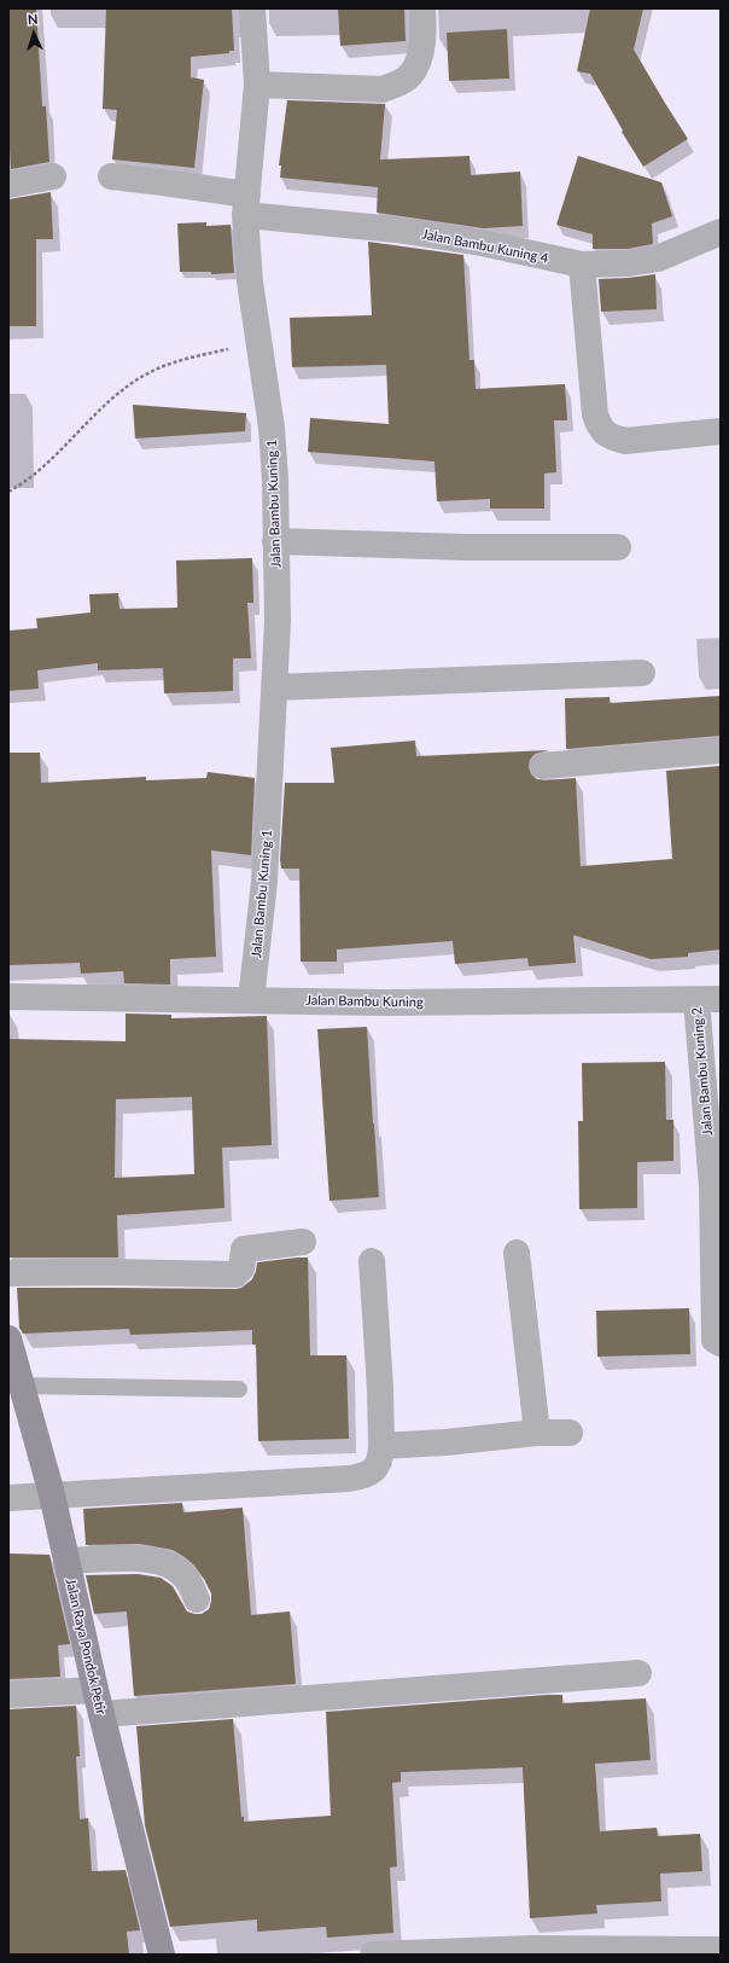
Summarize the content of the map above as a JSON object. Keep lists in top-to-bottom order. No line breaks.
{"streets":{"main road":["Jalan Raya Pondok Petir"],"street":["Jalan Bambu Kuning 4","Jalan Bambu Kuning 1","Jalan Bambu Kuning","Jalan Bambu Kuning 2"]},"crossings":[["Jalan Bambu Kuning 4","Jalan Bambu Kuning 1"],["Jalan Bambu Kuning 1","Jalan Bambu Kuning"],["Jalan Bambu Kuning","Jalan Bambu Kuning 2"]],"north":"top"}
